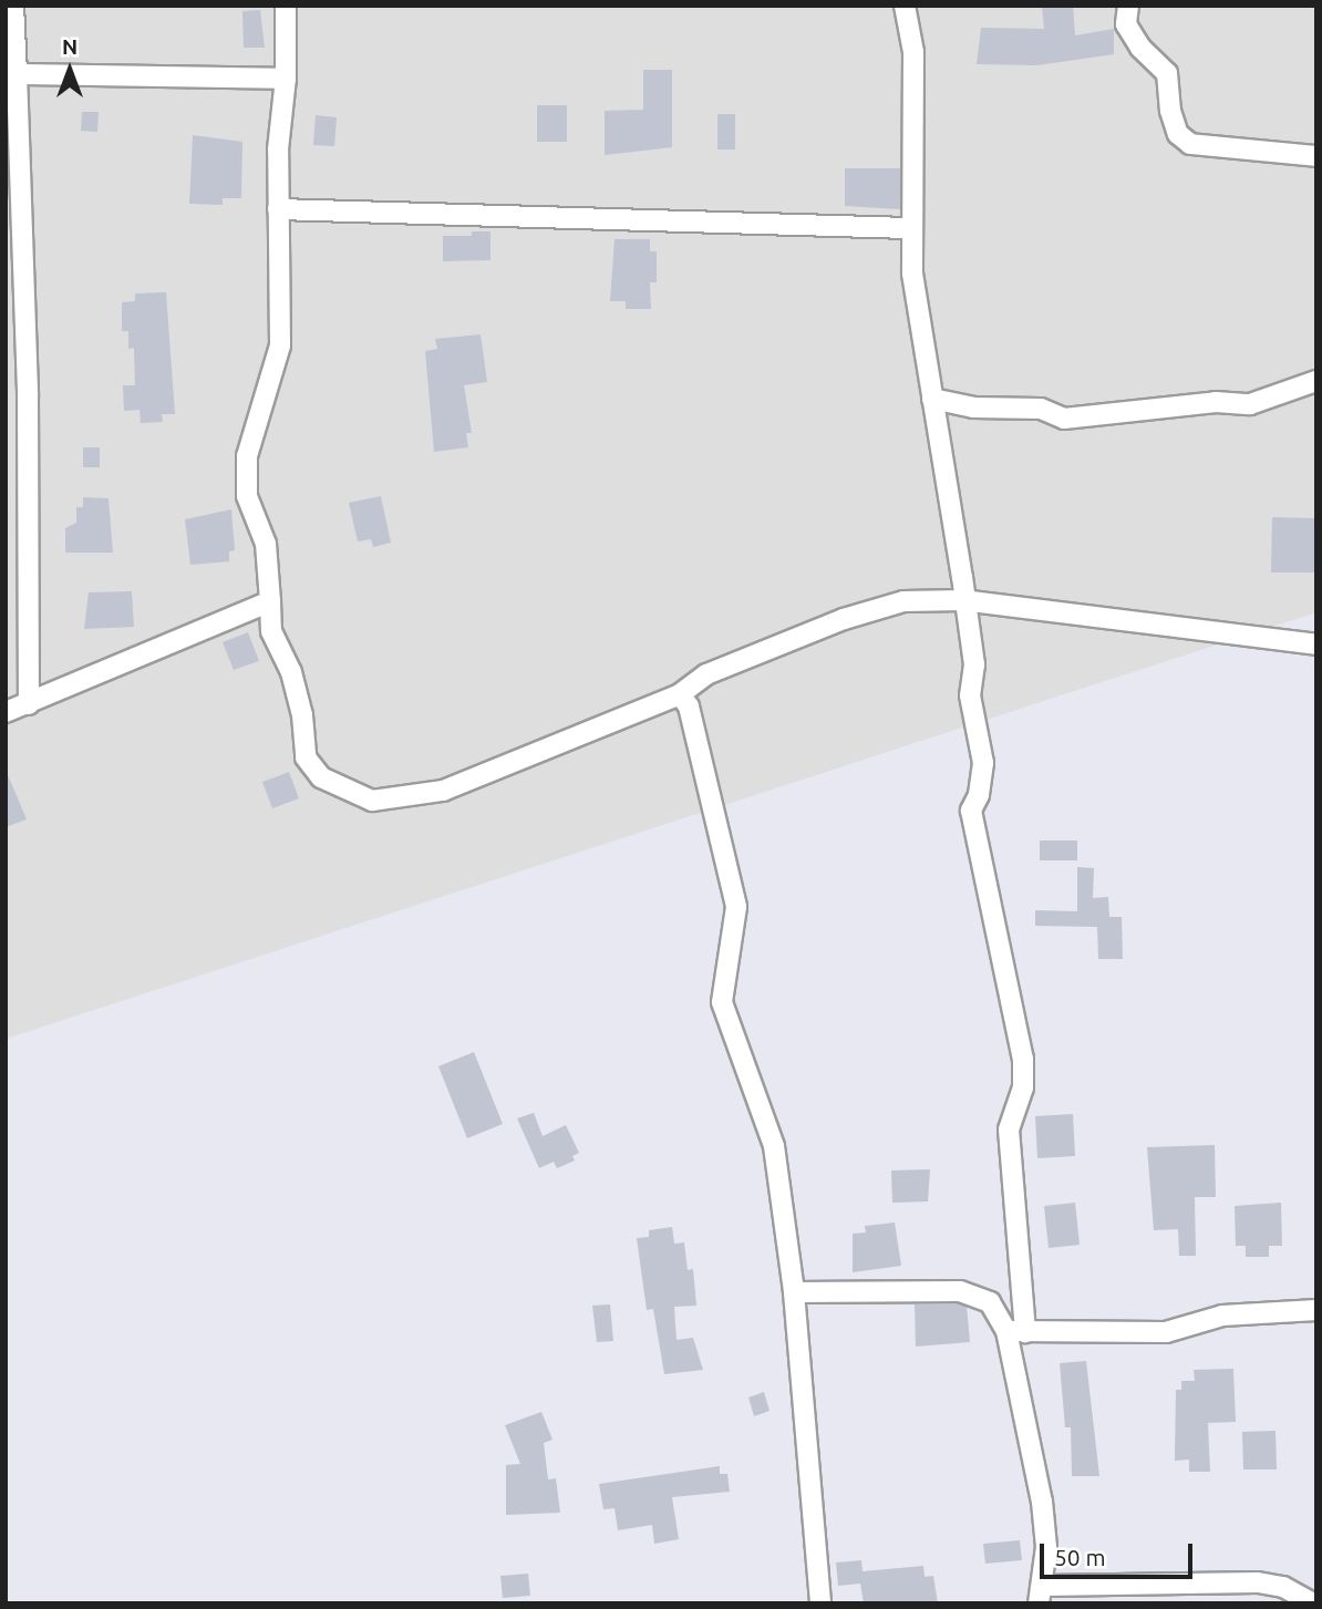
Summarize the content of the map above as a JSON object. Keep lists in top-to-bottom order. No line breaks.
{"scale_bar":"50 m","north":"top"}
